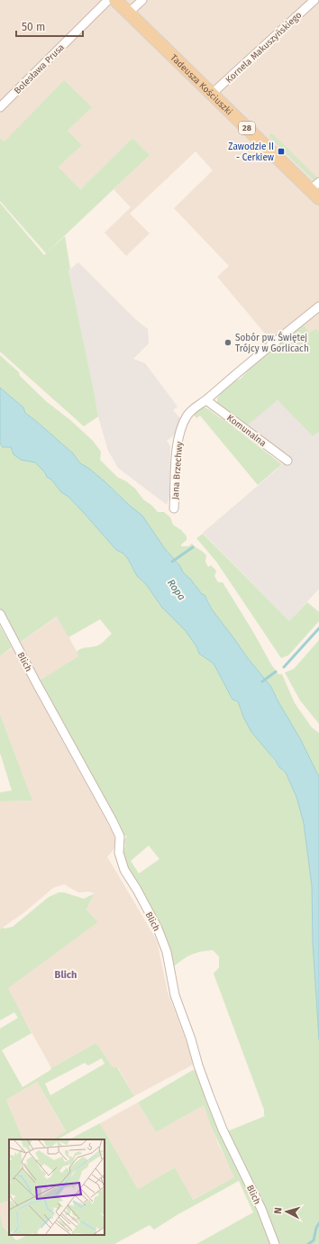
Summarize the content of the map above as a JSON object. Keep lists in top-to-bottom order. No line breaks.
{"streets":{"main road":["Tadeusza Kościuszki","28"],"street":["Kornela Makuszyńskiego","Bolesława Prusa","Komunalna","Jana Brzechwy","Blich"]},"crossings":[["Kornela Makuszyńskiego","Tadeusza Kościuszki"],["Komunalna","Jana Brzechwy"]],"districts":["Blich"],"water":["Ropa"],"places":{"transit":["Zawodzie II - Cerkiew"],"other":["Sobór pw. Świętej Trójcy w Gorlicach"]},"scale_bar":"50 m","north":"left"}
